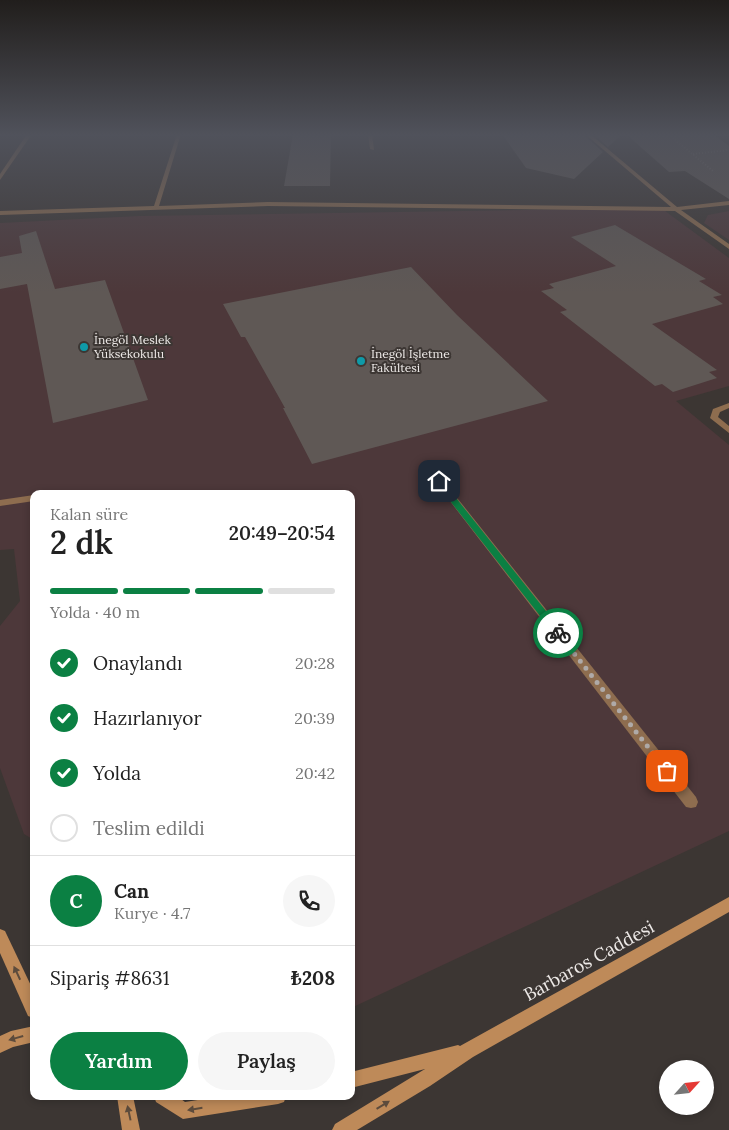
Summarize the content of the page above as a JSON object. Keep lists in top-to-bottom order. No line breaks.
{"streets":{"main road":["Barbaros Caddesi"]},"places":["İnegöl Meslek Yüksekokulu","İnegöl İşletme Fakültesi"],"north":"top right","page":{"heading":["2 dk","Kalan süre","20:49–20:54"],"panel":["Can","Kurye · 4.7","Sipariş #8631","₺208"],"bar":"Yolda · 40 m","list":[["Onaylandı","20:28"],["Hazırlanıyor","20:39"],["Yolda","20:42"],"Teslim edildi"],"round":"C","buttons":["Yardım","Paylaş"]}}
